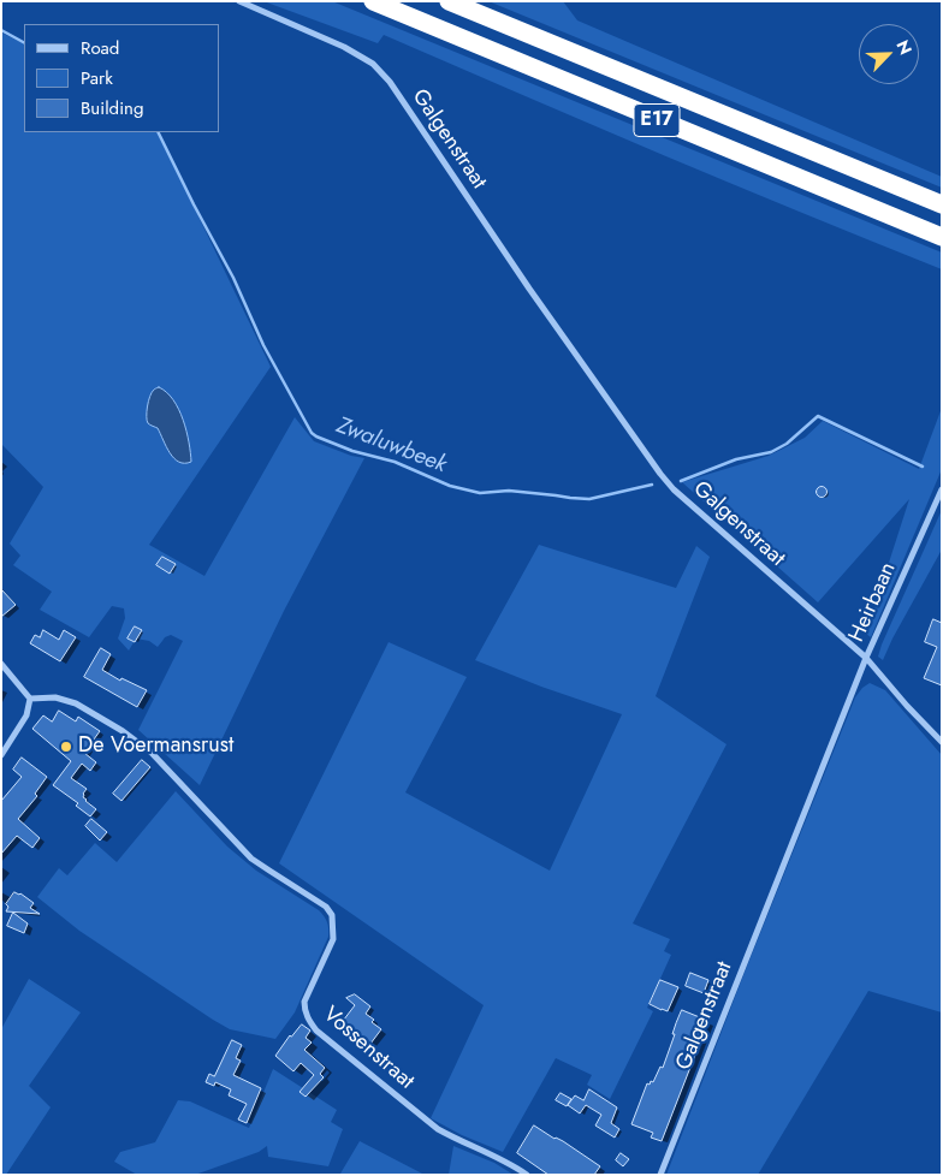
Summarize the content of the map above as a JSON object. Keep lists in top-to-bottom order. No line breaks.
{"streets":{"highway":["E17"],"street":["Galgenstraat","Heirbaan","Vossenstraat"]},"crossings":[["Galgenstraat","Heirbaan"]],"water":["Zwaluwbeek"],"places":["De Voermansrust"],"legend":["Road","Park","Building"],"north":"top right"}
